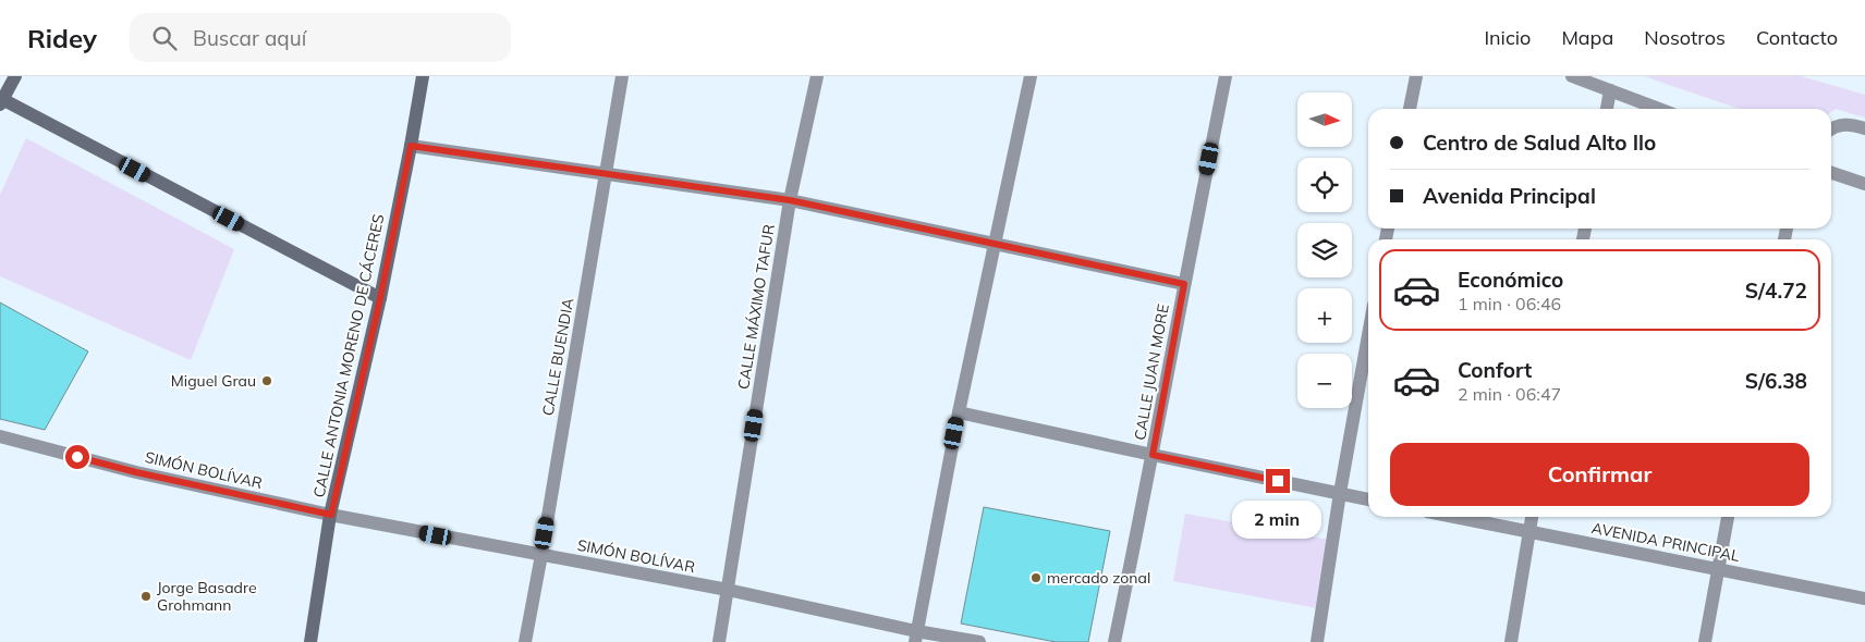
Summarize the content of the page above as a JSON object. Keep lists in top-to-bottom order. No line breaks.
{"streets":{"street":["CALLE MÁXIMO TAFUR","CALLE ANTONIA MORENO DE CÁCERES","CALLE BUENDIA","CALLE JUAN MORE","SIMÓN BOLÍVAR","AVENIDA PRINCIPAL"]},"crossings":[["CALLE MÁXIMO TAFUR","SIMÓN BOLÍVAR"],["CALLE ANTONIA MORENO DE CÁCERES","SIMÓN BOLÍVAR"],["CALLE BUENDIA","SIMÓN BOLÍVAR"]],"places":["Miguel Grau","mercado zonal","Jorge Basadre Grohmann"],"north":"right","page":{"header":"Ridey","search":"Buscar aquí","nav":["Inicio","Mapa","Nosotros","Contacto"],"map_buttons":["+","−"],"banner":["Centro de Salud Alto Ilo","Avenida Principal"],"list":[{"name":"Económico","note":"1 min · 06:46","value":"S/4.72"},{"name":"Confort","note":"2 min · 06:47","value":"S/6.38"}],"buttons":"Confirmar","bubble":"2 min"}}
